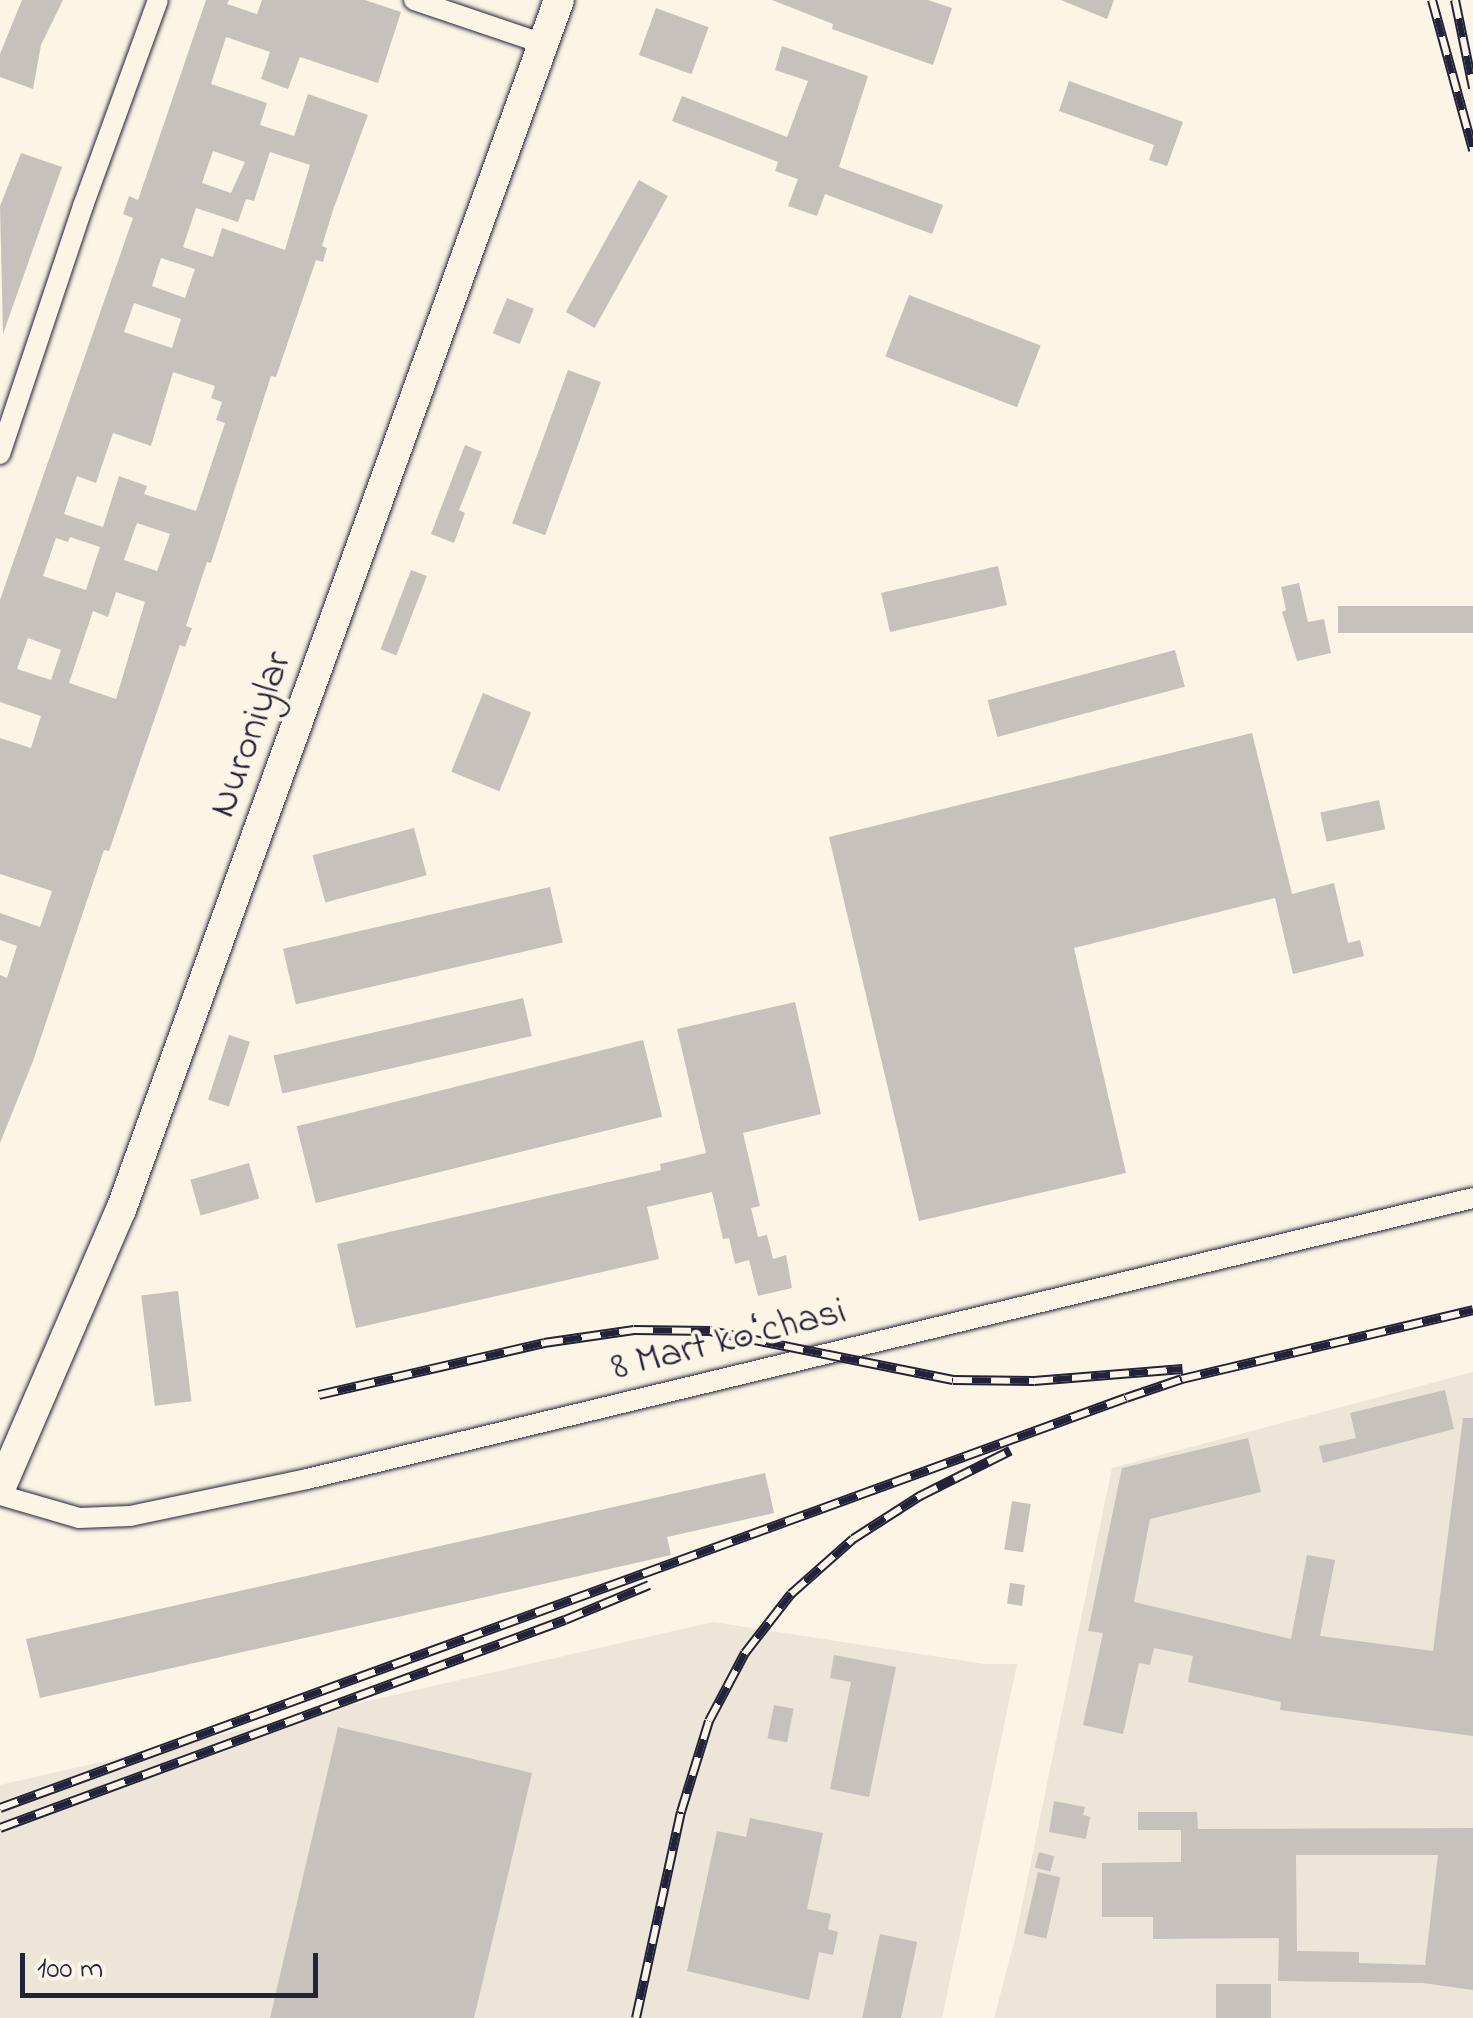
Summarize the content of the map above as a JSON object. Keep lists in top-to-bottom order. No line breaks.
{"streets":{"main road":["Nuroniylar"],"street":["8 Mart koʻchasi"]},"crossings":[["Nuroniylar","8 Mart koʻchasi"]],"scale_bar":"100 m"}
